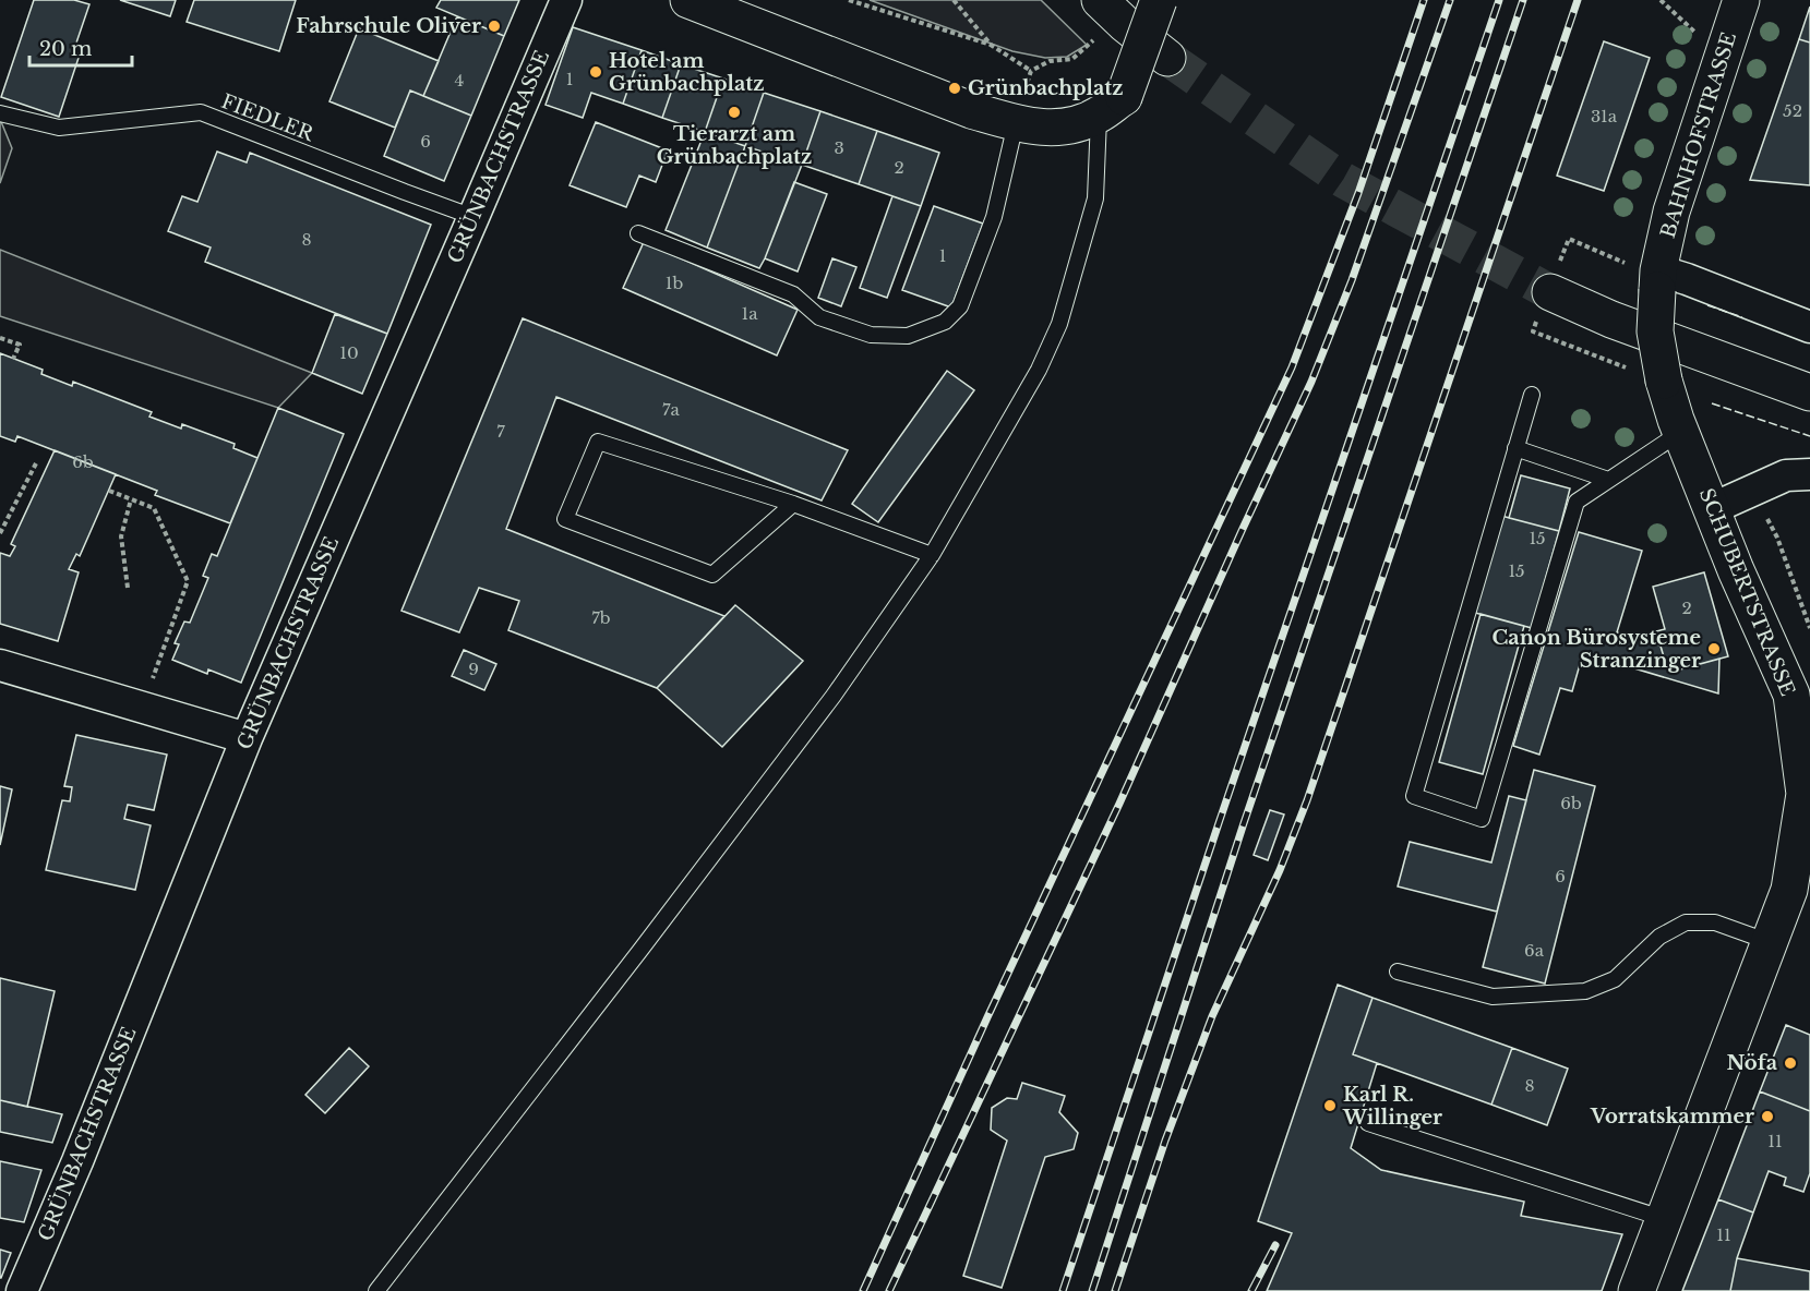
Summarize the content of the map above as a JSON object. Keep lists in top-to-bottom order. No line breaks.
{"streets":{"street":["BAHNHOFSTRASSE","GRÜNBACHSTRASSE","SCHUBERTSTRASSE"],"lane":["FIEDLER"]},"crossings":[["FIEDLER","GRÜNBACHSTRASSE"],["BAHNHOFSTRASSE","SCHUBERTSTRASSE"]],"places":["Fahrschule Oliver","Hotel am Grünbachplatz","Grünbachplatz","Tierarzt am Grünbachplatz","Canon Bürosysteme Stranzinger","Nöfa","Karl R. Willinger","Vorratskammer"],"house_numbers":["1","4","52","31a","6","3","2","8","1","1b","1a","10","7a","7","6b","15","15","2","7b","9","6b","6","6a","8","11","11"],"scale_bar":"20 m"}
